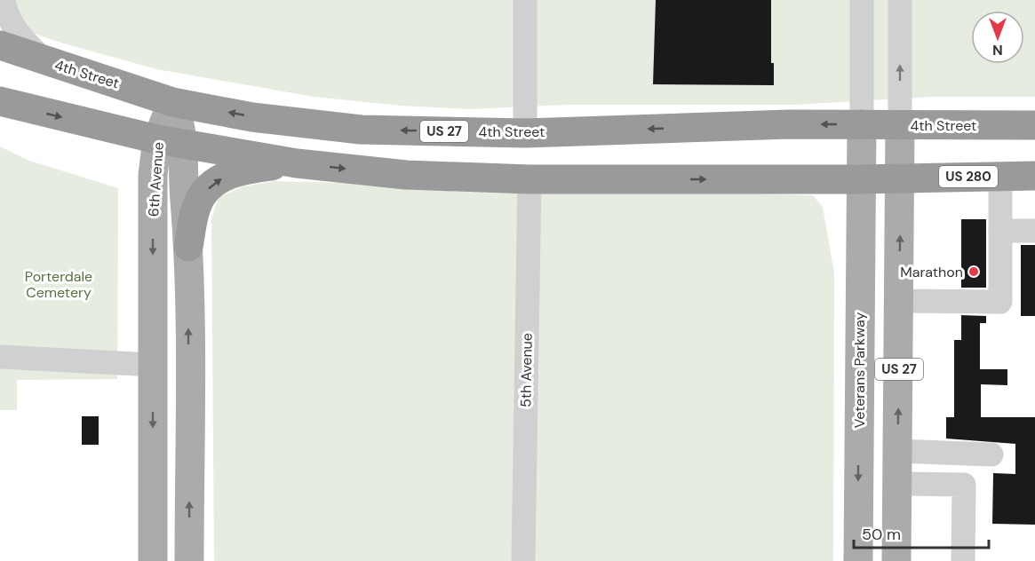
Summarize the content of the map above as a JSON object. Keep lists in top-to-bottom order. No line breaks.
{"streets":{"highway":["4th Street","US 27","US 280"],"main road":["6th Avenue","Veterans Parkway"],"street":["5th Avenue"]},"crossings":[["4th Street","US 27"],["4th Street","6th Avenue"],["4th Street","Veterans Parkway"],["US 27","US 280"],["US 280","Veterans Parkway"]],"parks":["Porterdale Cemetery"],"places":["Marathon"],"scale_bar":"50 m","north":"bottom"}
